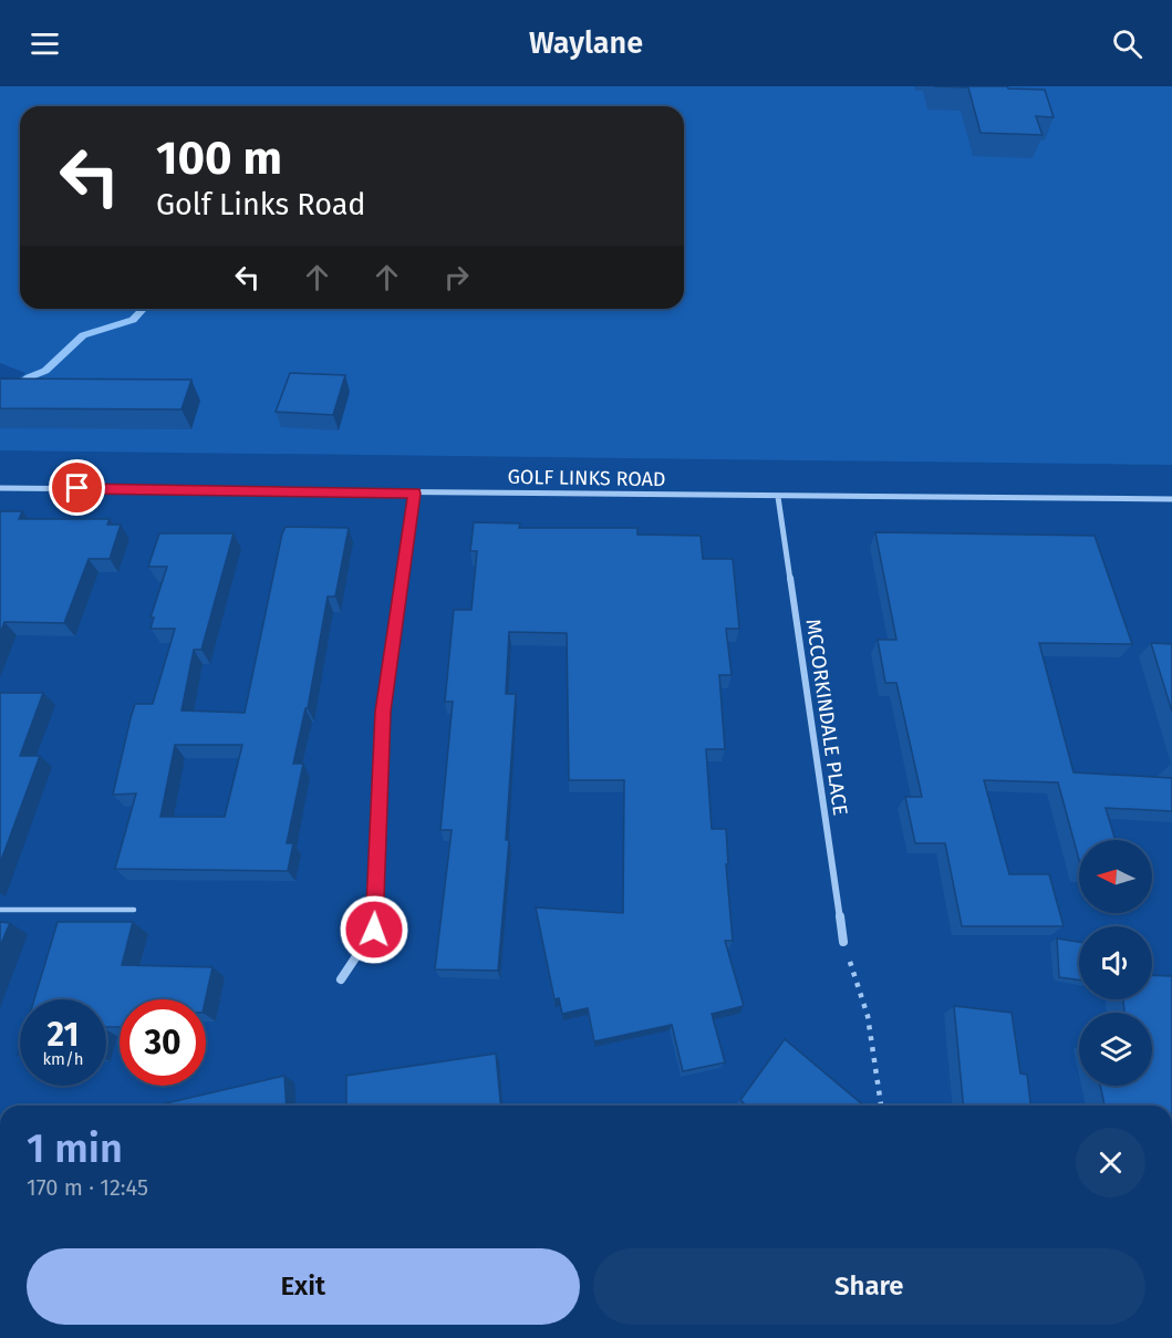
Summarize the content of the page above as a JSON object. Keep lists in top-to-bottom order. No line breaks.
{"streets":{"street":["GOLF LINKS ROAD","MCCORKINDALE PLACE"]},"crossings":[["GOLF LINKS ROAD","MCCORKINDALE PLACE"]],"north":"left","page":{"header":"Waylane","turn":["100 m","Golf Links Road"],"speed":"21 km/h","limit":"30","heading":["1 min","170 m · 12:45"],"buttons":["Exit","Share"]}}
